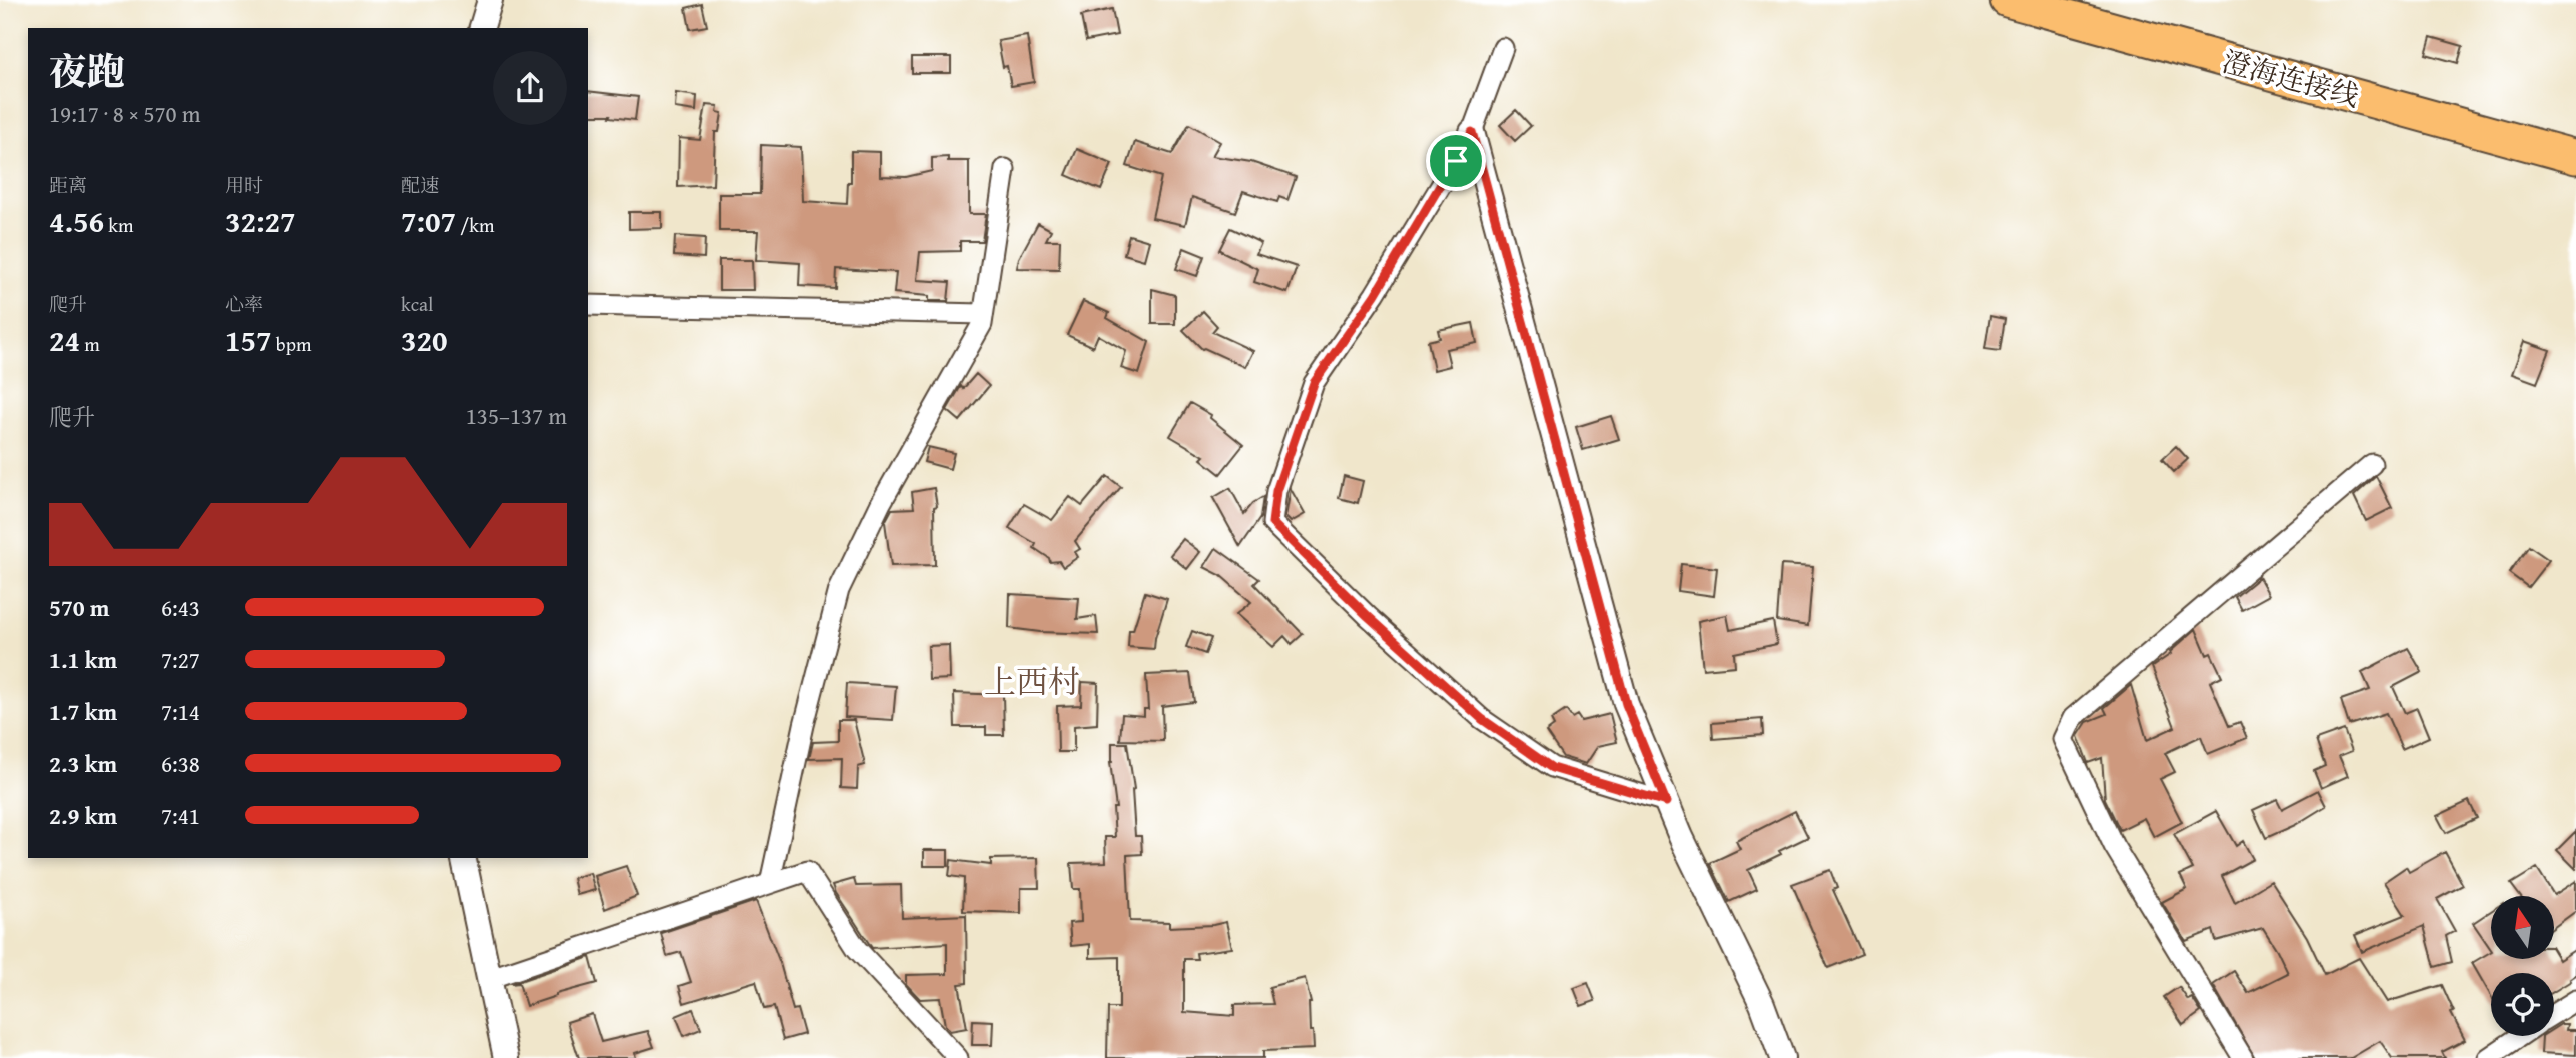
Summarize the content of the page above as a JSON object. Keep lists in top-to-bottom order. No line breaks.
{"streets":{"highway":["澄海连接线"]},"districts":["上西村"],"north":"top","page":{"heading":["夜跑","19:17 · 8 × 570 m"],"stats":[["距离","4.56 km"],["用时","32:27"],["配速","7:07 /km"],["爬升","24 m"],["心率","157 bpm"],["kcal","320"]],"chart":["爬升","135–137 m"],"list":[{"name":"570 m","note":"6:43"},{"name":"1.1 km","note":"7:27"},{"name":"1.7 km","note":"7:14"},{"name":"2.3 km","note":"6:38"},{"name":"2.9 km","note":"7:41"}]}}
